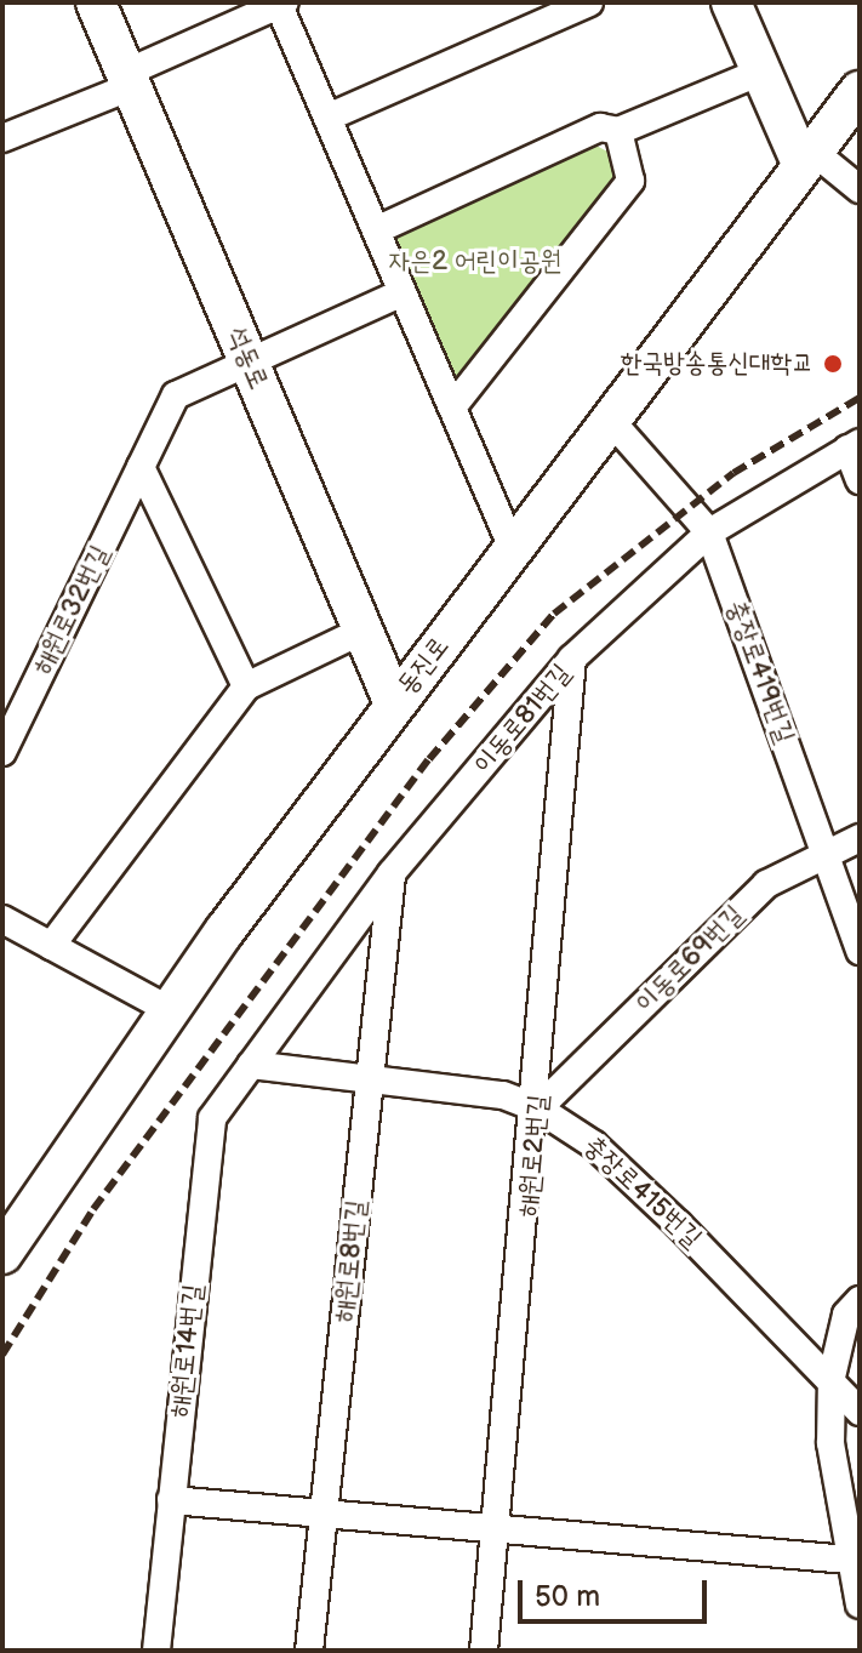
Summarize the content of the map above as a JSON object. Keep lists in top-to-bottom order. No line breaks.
{"streets":{"main road":["석동로","동진로"],"street":["해원로32번길","충장로419번길","이동로81번길","이동로69번길","해원로2번길","충장로415번길","해원로8번길","해원로14번길"]},"crossings":[["석동로","해원로32번길"],["석동로","동진로"],["동진로","충장로419번길"],["충장로419번길","이동로81번길"],["충장로419번길","이동로69번길"],["이동로81번길","해원로2번길"],["이동로81번길","충장로415번길"],["이동로81번길","해원로8번길"],["이동로81번길","해원로14번길"],["이동로69번길","해원로2번길"],["이동로69번길","충장로415번길"],["해원로2번길","충장로415번길"],["충장로415번길","해원로8번길"],["충장로415번길","해원로14번길"]],"parks":["자은2 어린이공원"],"places":["한국방송통신대학교"],"scale_bar":"50 m"}
